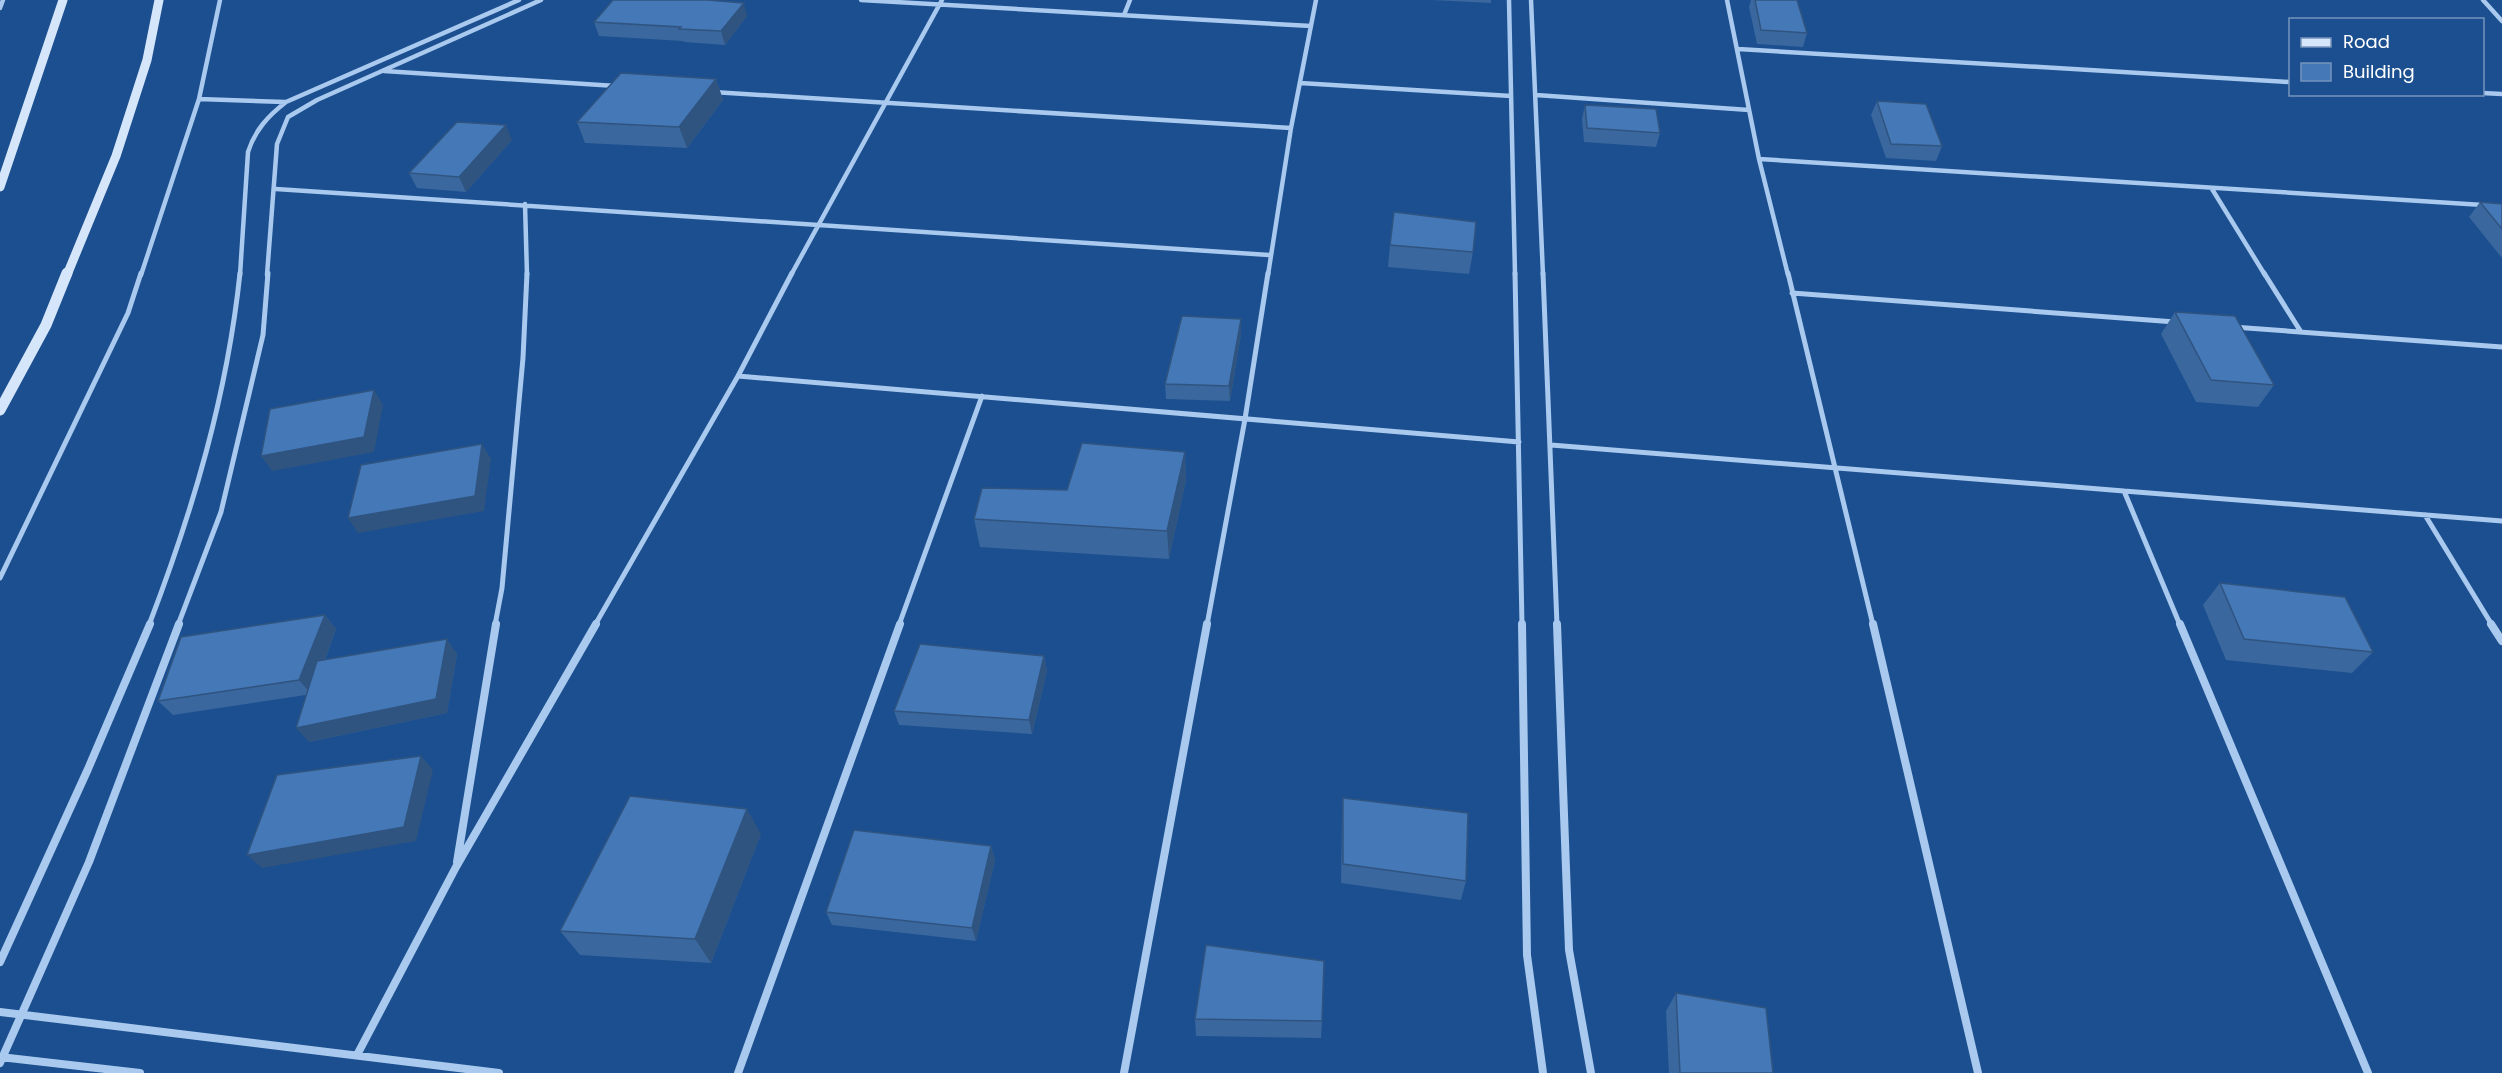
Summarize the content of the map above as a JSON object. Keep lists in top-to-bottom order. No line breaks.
{"legend":["Road","Building"]}
